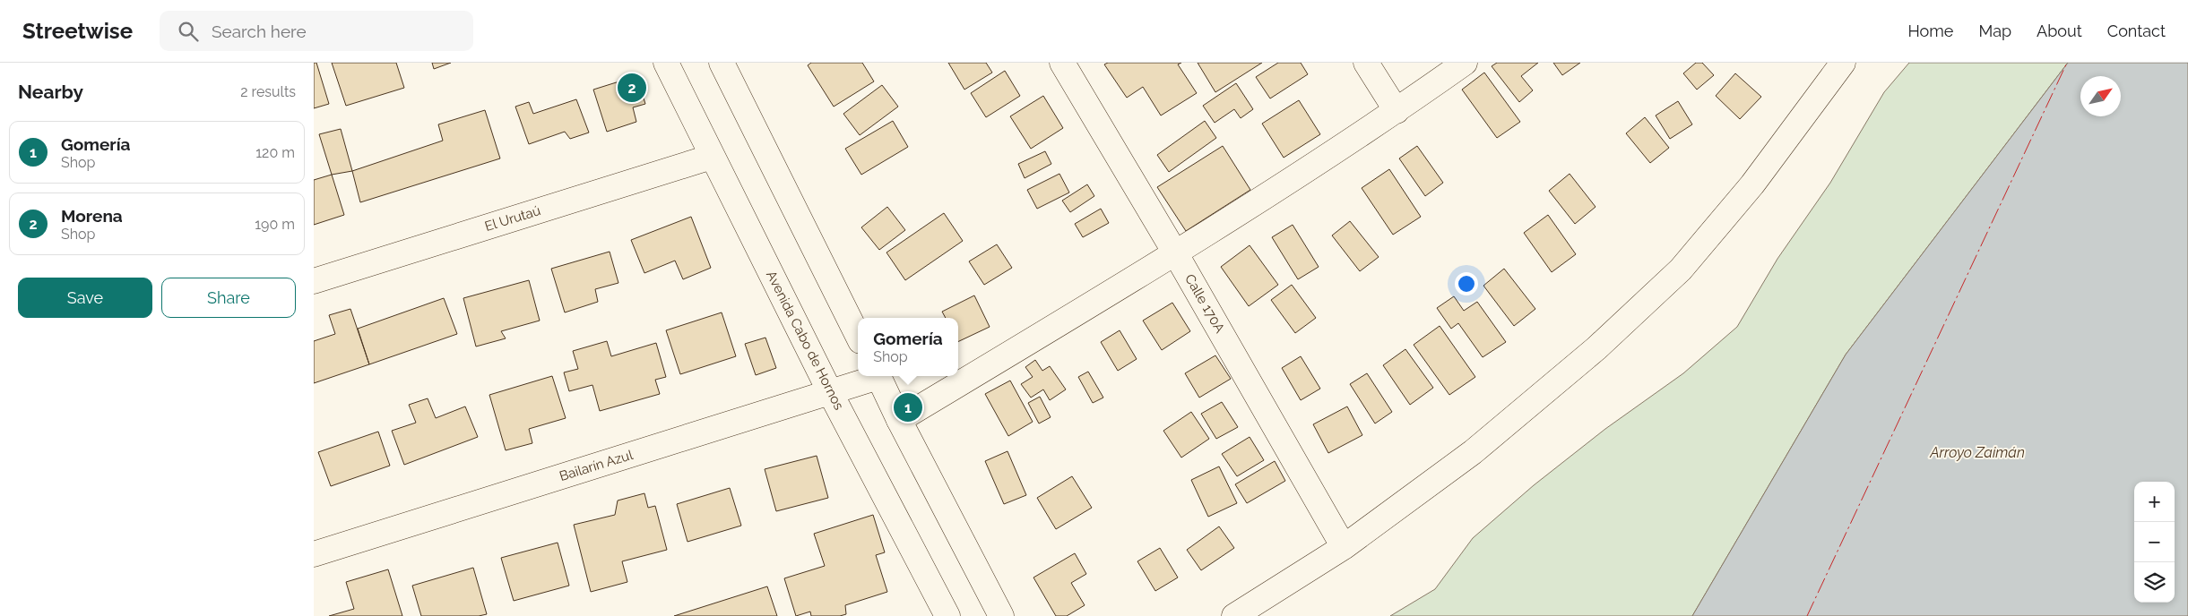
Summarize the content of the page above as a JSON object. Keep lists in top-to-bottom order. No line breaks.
{"streets":{"street":["El Urutaú","Calle 170A","Avenida Cabo de Hornos","Bailarín Azul"]},"crossings":[["El Urutaú","Avenida Cabo de Hornos"],["Avenida Cabo de Hornos","Bailarín Azul"]],"water":["Arroyo Zaimán"],"north":"top right","page":{"header":"Streetwise","search":"Search here","nav":["Home","Map","About","Contact"],"heading":["Nearby","2 results"],"pins":["2","1"],"list":[{"mark":"1","name":"Gomería","note":"Shop","value":"120 m"},{"mark":"2","name":"Morena","note":"Shop","value":"190 m"}],"buttons":["Save","Share"],"popup":["Gomería","Shop"],"map_buttons":["+","−"]}}
